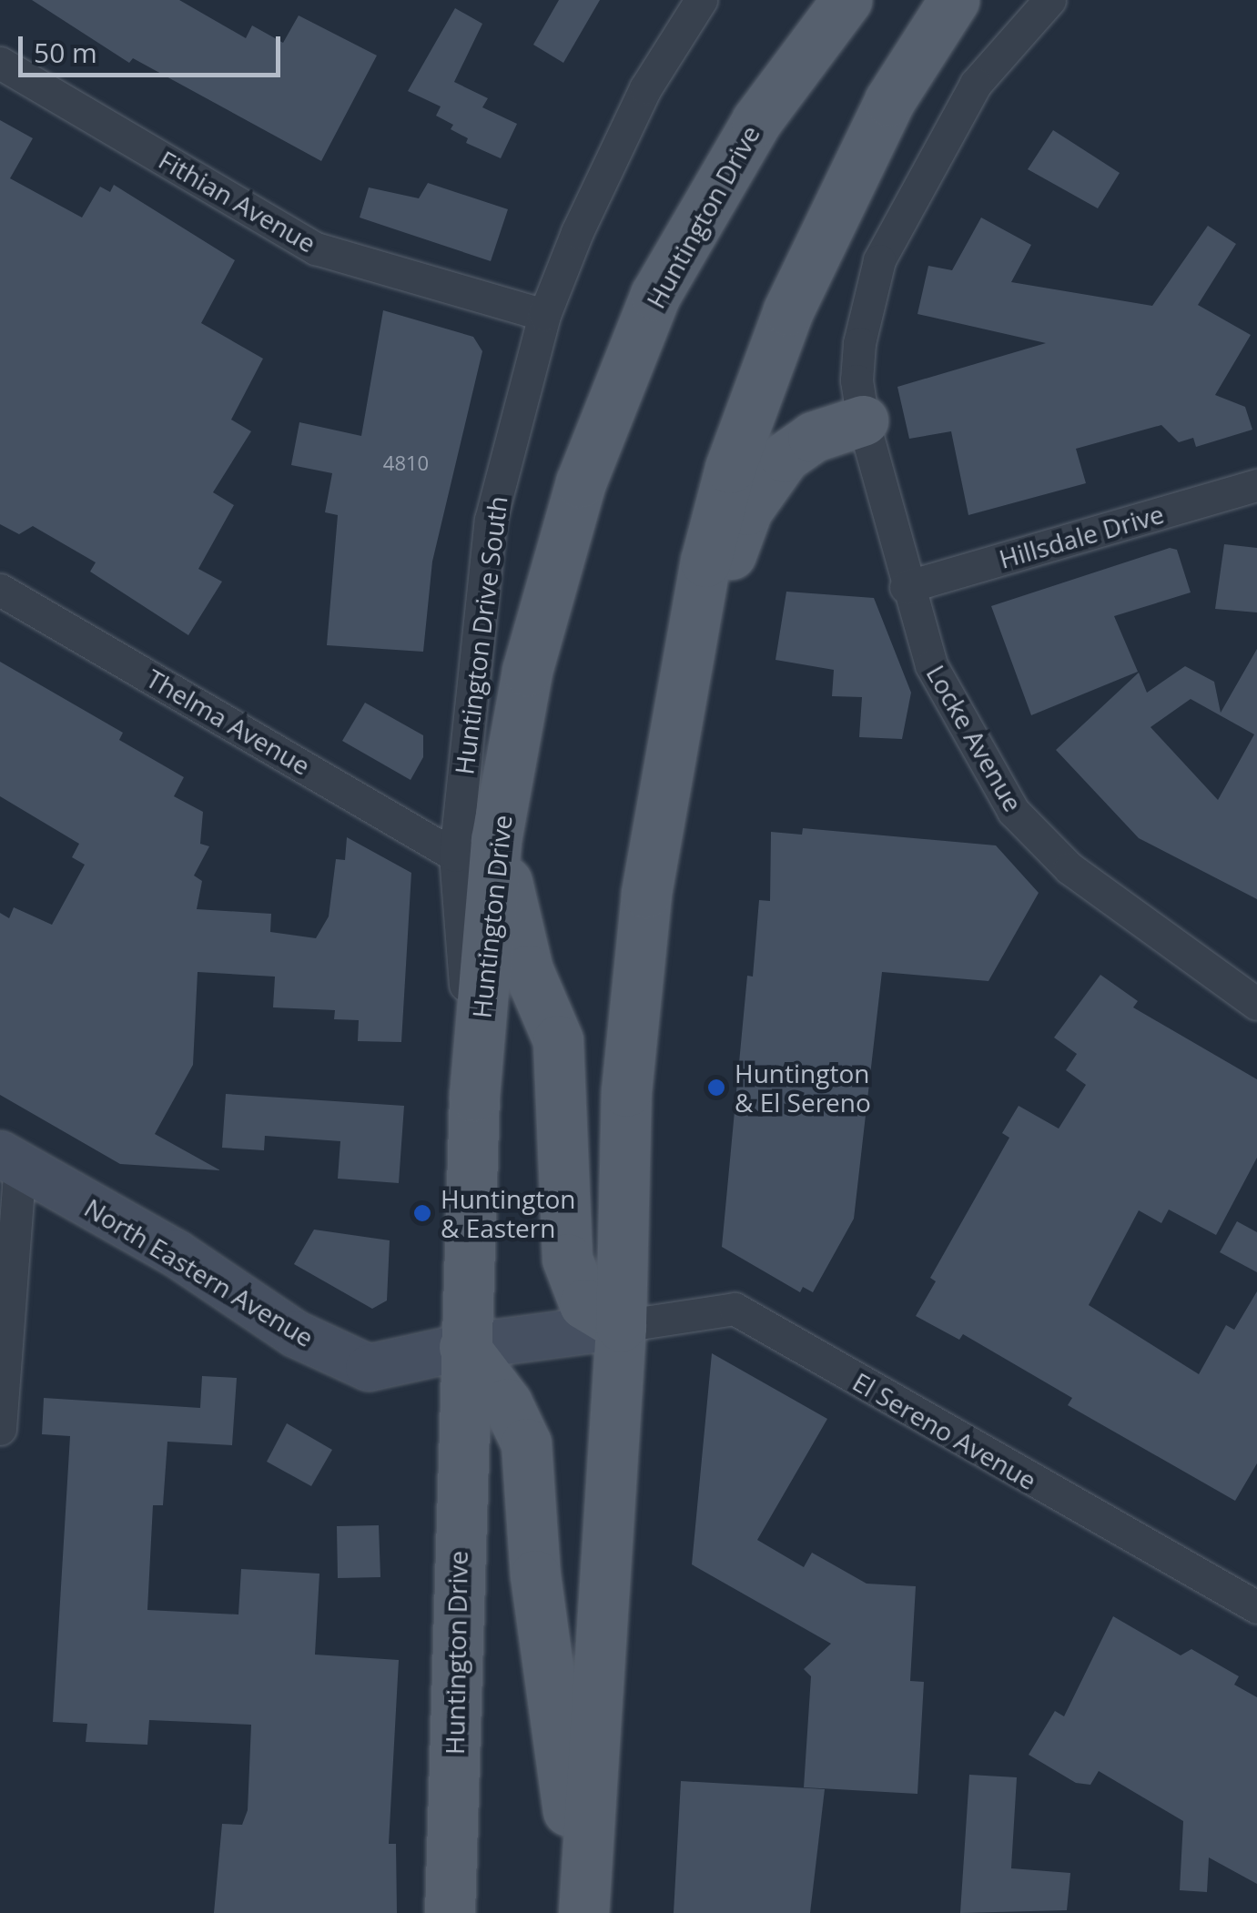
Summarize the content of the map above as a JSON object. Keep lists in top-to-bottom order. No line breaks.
{"streets":{"main road":["Huntington Drive","North Eastern Avenue"],"street":["Fithian Avenue","Hillsdale Drive","Huntington Drive South","Thelma Avenue","Locke Avenue","El Sereno Avenue"]},"crossings":[["Fithian Avenue","Huntington Drive South"],["Huntington Drive","Huntington Drive South"],["Huntington Drive","Thelma Avenue"],["Huntington Drive","North Eastern Avenue"],["Hillsdale Drive","Locke Avenue"],["Huntington Drive South","Thelma Avenue"],["North Eastern Avenue","El Sereno Avenue"]],"places":["Huntington & El Sereno","Huntington & Eastern"],"house_numbers":["4810"],"scale_bar":"50 m"}
